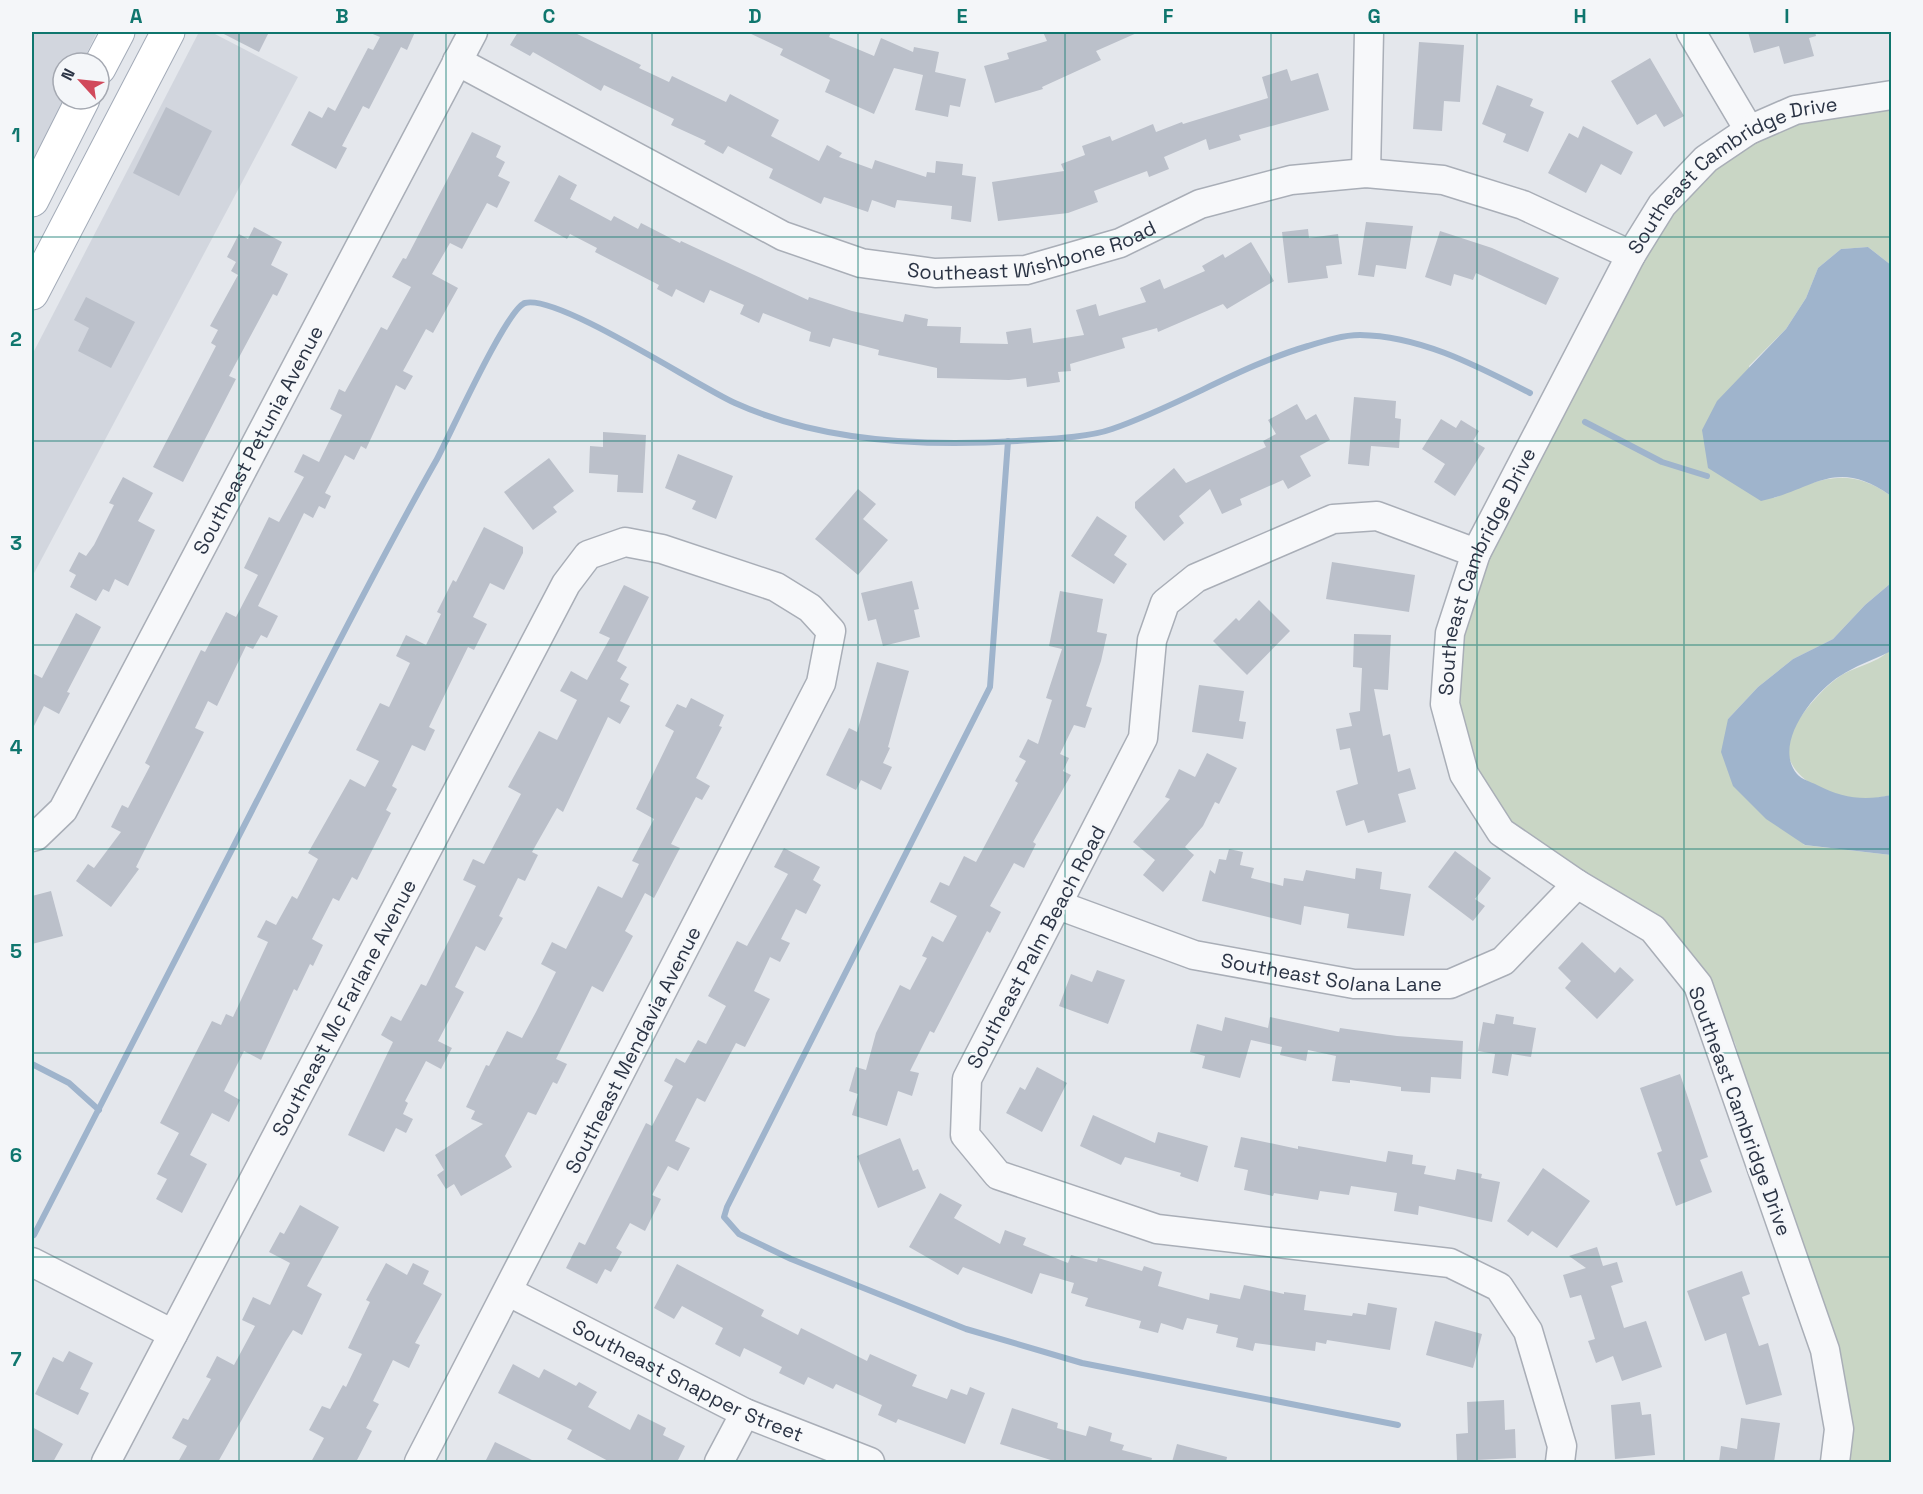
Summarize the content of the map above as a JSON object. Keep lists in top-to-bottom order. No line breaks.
{"streets":{"street":["Southeast Cambridge Drive","Southeast Wishbone Road","Southeast Petunia Avenue","Southeast Palm Beach Road","Southeast Solana Lane","Southeast Mc Farlane Avenue","Southeast Mendavia Avenue","Southeast Snapper Street"]},"crossings":[["Southeast Cambridge Drive","Southeast Wishbone Road"],["Southeast Cambridge Drive","Southeast Palm Beach Road"],["Southeast Cambridge Drive","Southeast Solana Lane"],["Southeast Wishbone Road","Southeast Petunia Avenue"],["Southeast Palm Beach Road","Southeast Solana Lane"],["Southeast Mc Farlane Avenue","Southeast Mendavia Avenue"],["Southeast Mendavia Avenue","Southeast Snapper Street"]],"north":"top left","grid":{"columns":["A","B","C","D","E","F","G","H","I"],"rows":["1","2","3","4","5","6","7"]}}
